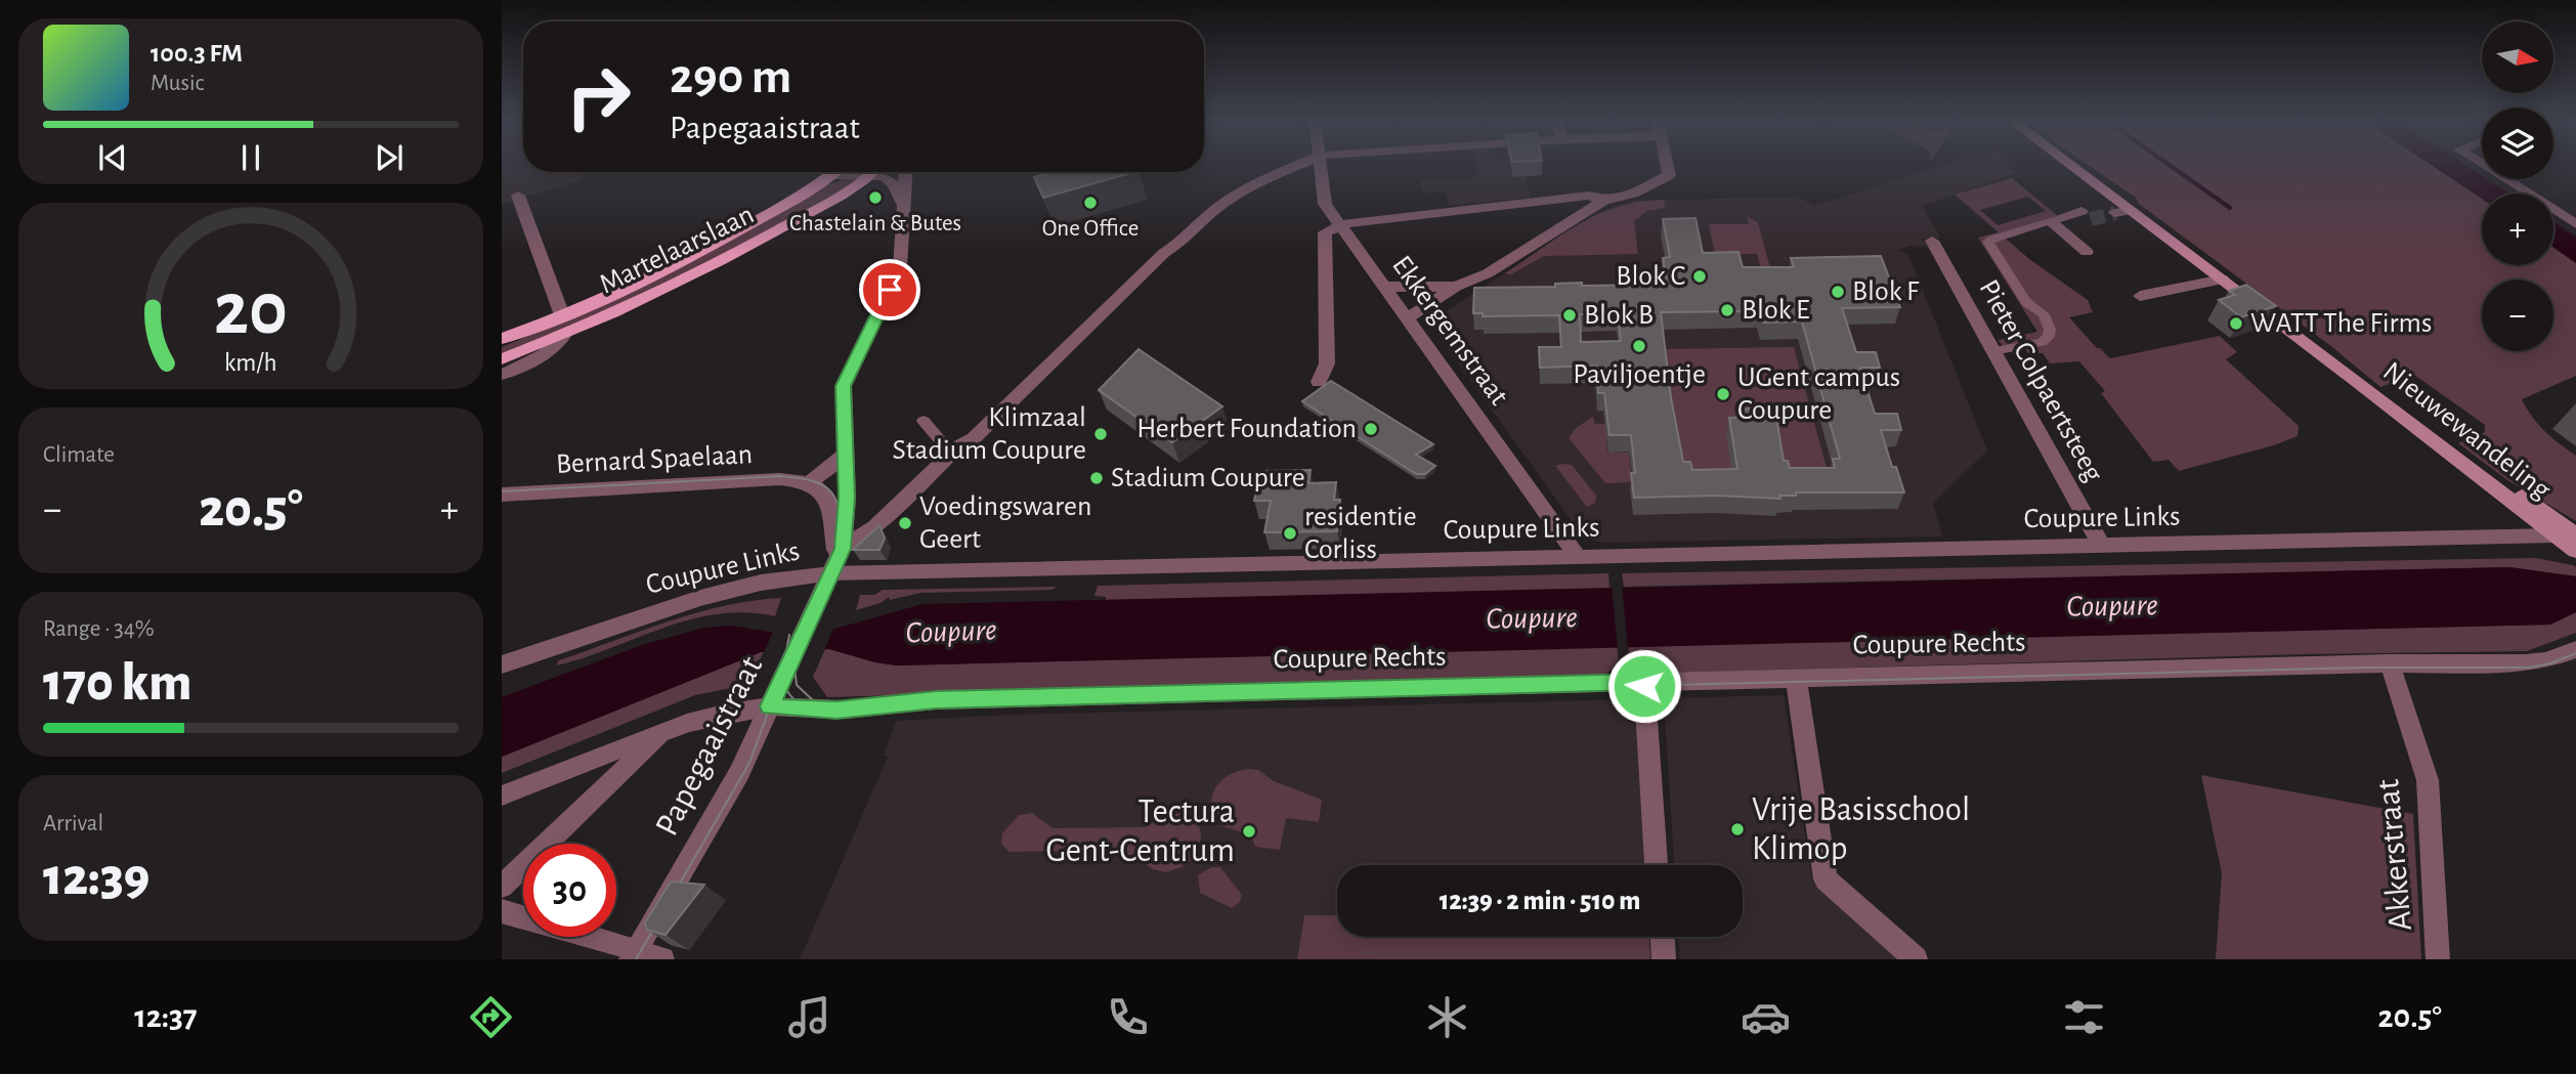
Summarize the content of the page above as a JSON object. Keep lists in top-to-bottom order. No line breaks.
{"streets":{"main road":["Martelaarslaan","Nieuwewandeling"],"street":["Ekkergemstraat","Pieter Colpaertsteeg","Bernard Spaelaan","Coupure Links","Coupure Rechts","Papegaaistraat","Akkerstraat"]},"crossings":[["Ekkergemstraat","Coupure Links"],["Pieter Colpaertsteeg","Coupure Links"],["Nieuwewandeling","Coupure Links"],["Coupure Links","Papegaaistraat"],["Coupure Rechts","Papegaaistraat"],["Coupure Rechts","Akkerstraat"]],"water":["Coupure"],"places":["Chastelain & Butes","One Office","Blok C","Blok F","Blok E","Blok B","WATT The Firms","Paviljoentje","UGent campus Coupure","Herbert Foundation","Klimzaal Stadium Coupure","Stadium Coupure","Voedingswaren Geert","residentie Corliss","Vrije Basisschool Klimop","Tectura Gent-Centrum"],"north":"right","page":{"map_buttons":["+","−"],"turn":["290 m","Papegaaistraat"],"song":["100.3 FM","Music"],"tile":["Climate",["Range · 34%","170 km"],["Arrival","12:39"]],"heat":["−","20.5°","+"],"limit":"30","trip":"12:39 · 2 min · 510 m","tabs":["12:37","20.5°"],"gauge":["20","km/h"]}}
